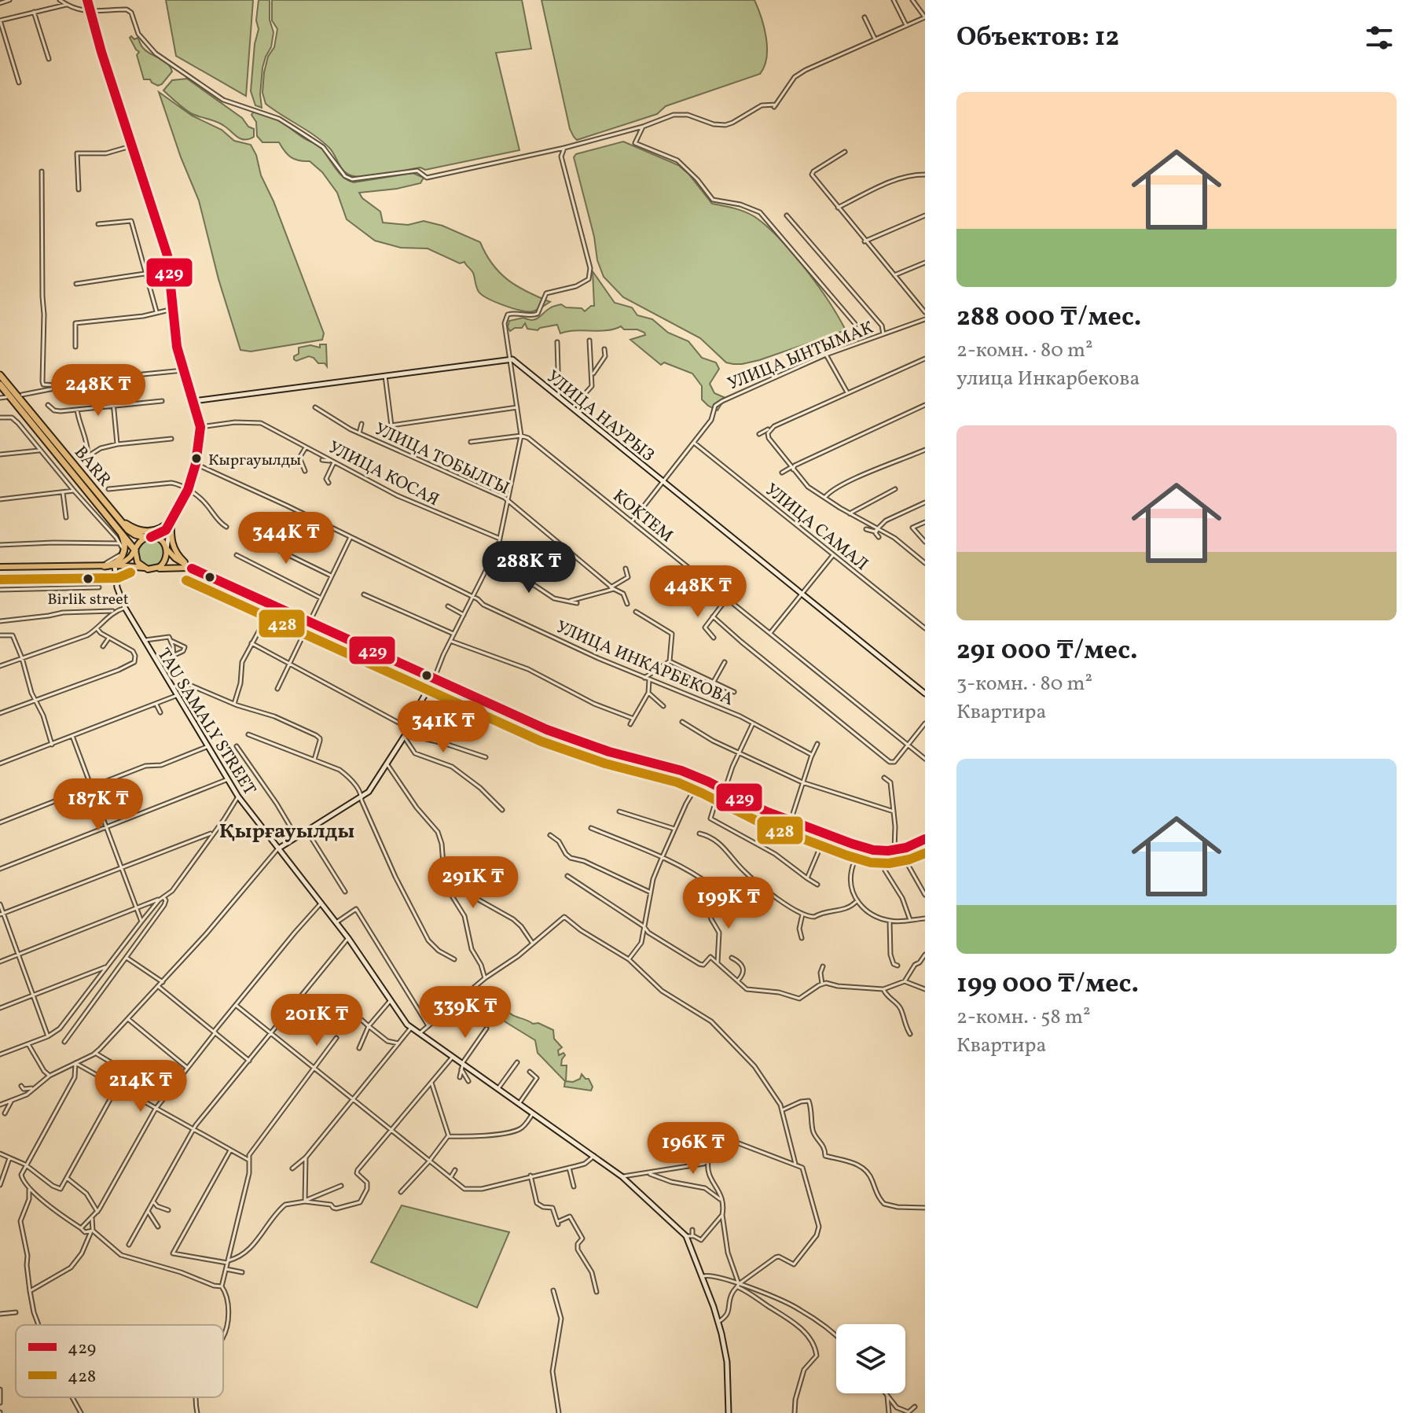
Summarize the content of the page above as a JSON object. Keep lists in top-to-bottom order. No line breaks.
{"streets":{"highway":["BARR"],"street":["УЛИЦА ЫНТЫМАК","УЛИЦА НАУРЫЗ","УЛИЦА ТОБЫЛГЫ","УЛИЦА КОСАЯ","KOKTEM","УЛИЦА САМАЛ","УЛИЦА ИНКАРБЕКОВА","TAU SAMALY STREET"]},"crossings":[["УЛИЦА ЫНТЫМАК","УЛИЦА НАУРЫЗ"],["УЛИЦА ЫНТЫМАК","KOKTEM"],["УЛИЦА ЫНТЫМАК","УЛИЦА САМАЛ"]],"districts":["Қырғауылды"],"places":["Кыргауылды","Birlik street"],"lines":["transit line 429","transit line 428"],"legend":["429","428"],"page":{"heading":"Объектов: 12","list":[{"name":"288 000 ₸/мес.","note":"2-комн. · 80 m² · улица Инкарбекова"},{"name":"291 000 ₸/мес.","note":"3-комн. · 80 m² · Квартира"},{"name":"199 000 ₸/мес.","note":"2-комн. · 58 m² · Квартира"}],"price":["248K ₸","344K ₸","288K ₸","448K ₸","341K ₸","187K ₸","291K ₸","199K ₸","339K ₸","201K ₸","214K ₸","196K ₸"]}}
